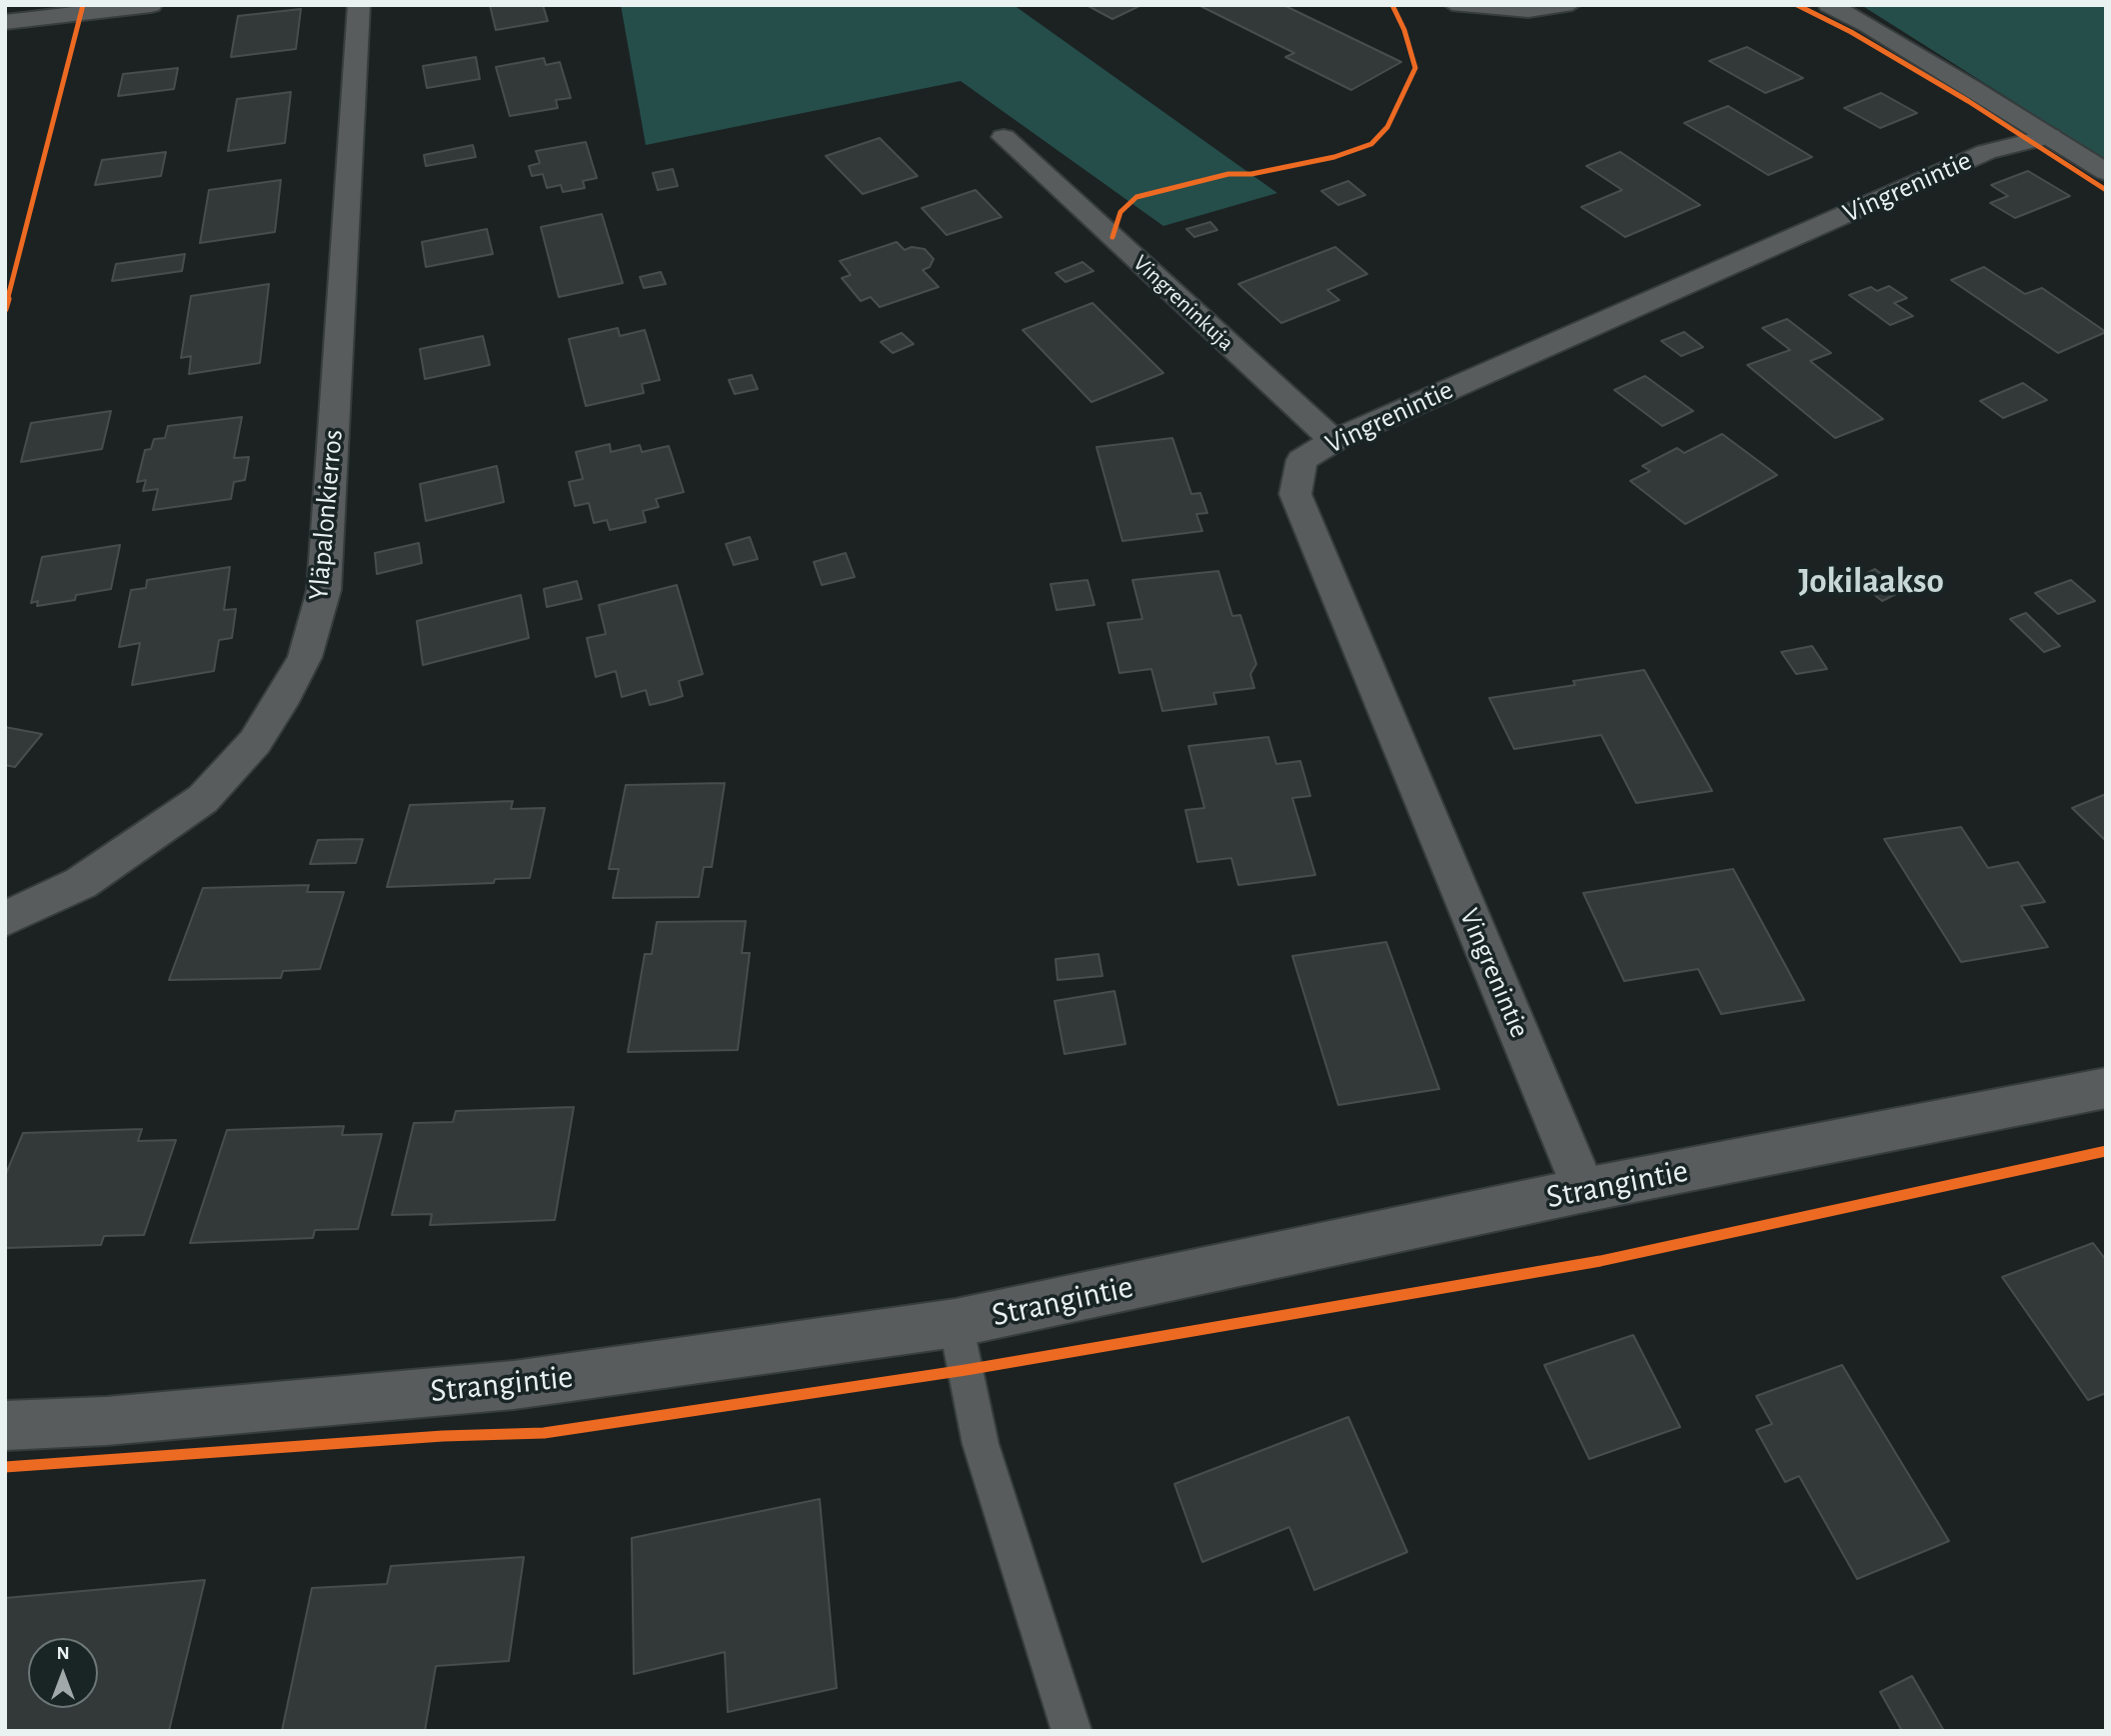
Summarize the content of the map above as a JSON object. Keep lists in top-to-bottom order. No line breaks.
{"streets":{"street":["Vingrenintie","Vingreninkuja","Yläpalonkierros","Strangintie"]},"crossings":[["Vingrenintie","Vingreninkuja"],["Vingrenintie","Strangintie"]],"districts":["Jokilaakso"],"north":"top"}
